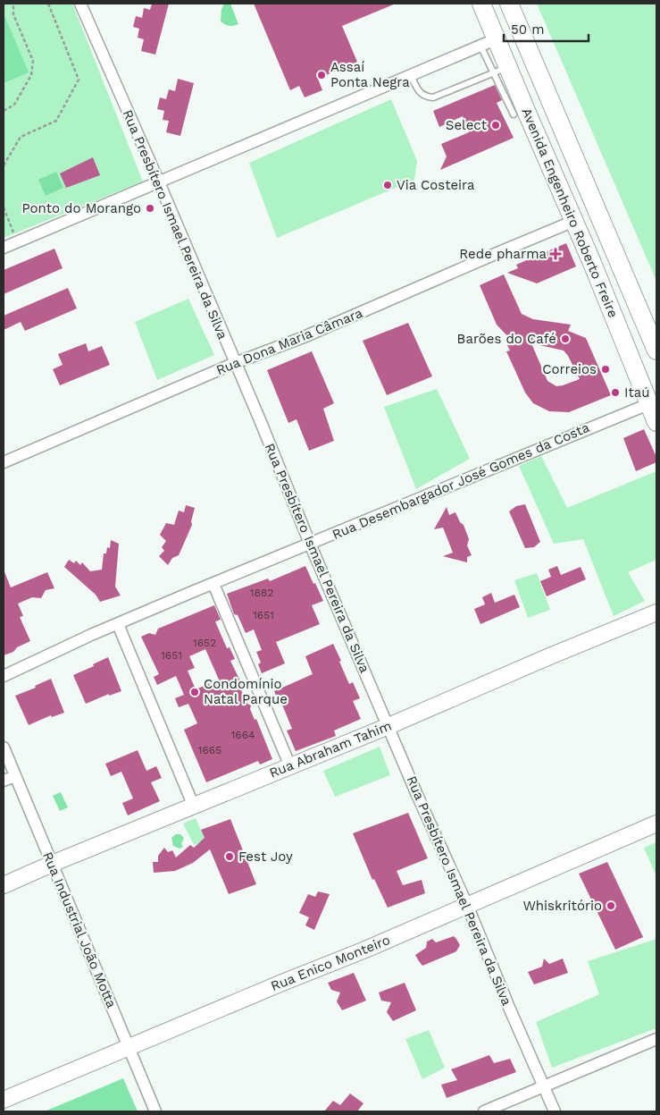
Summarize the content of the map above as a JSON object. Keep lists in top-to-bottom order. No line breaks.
{"streets":{"main road":["Avenida Engenheiro Roberto Freire","Rua Abraham Tahim","Rua Enico Monteiro"],"street":["Rua Presbítero Ismael Pereira da Silva","Rua Dona Maria Câmara","Rua Desembargador José Gomes da Costa","Rua Industrial João Motta"]},"crossings":[["Avenida Engenheiro Roberto Freire","Rua Dona Maria Câmara"],["Avenida Engenheiro Roberto Freire","Rua Desembargador José Gomes da Costa"],["Rua Presbítero Ismael Pereira da Silva","Rua Dona Maria Câmara"],["Rua Presbítero Ismael Pereira da Silva","Rua Desembargador José Gomes da Costa"],["Rua Presbítero Ismael Pereira da Silva","Rua Abraham Tahim"],["Rua Presbítero Ismael Pereira da Silva","Rua Enico Monteiro"],["Rua Abraham Tahim","Rua Industrial João Motta"],["Rua Industrial João Motta","Rua Enico Monteiro"]],"places":{"other":["Assaí Ponta Negra","Select","Via Costeira","Ponto do Morango","Barões do Café","Correios","Itaú","Condomínio Natal Parque","Fest Joy","Whiskritório"],"health":["Rede pharma"]},"house_numbers":["1882","1651","1652","1651","1664","1665"],"scale_bar":"50 m"}
